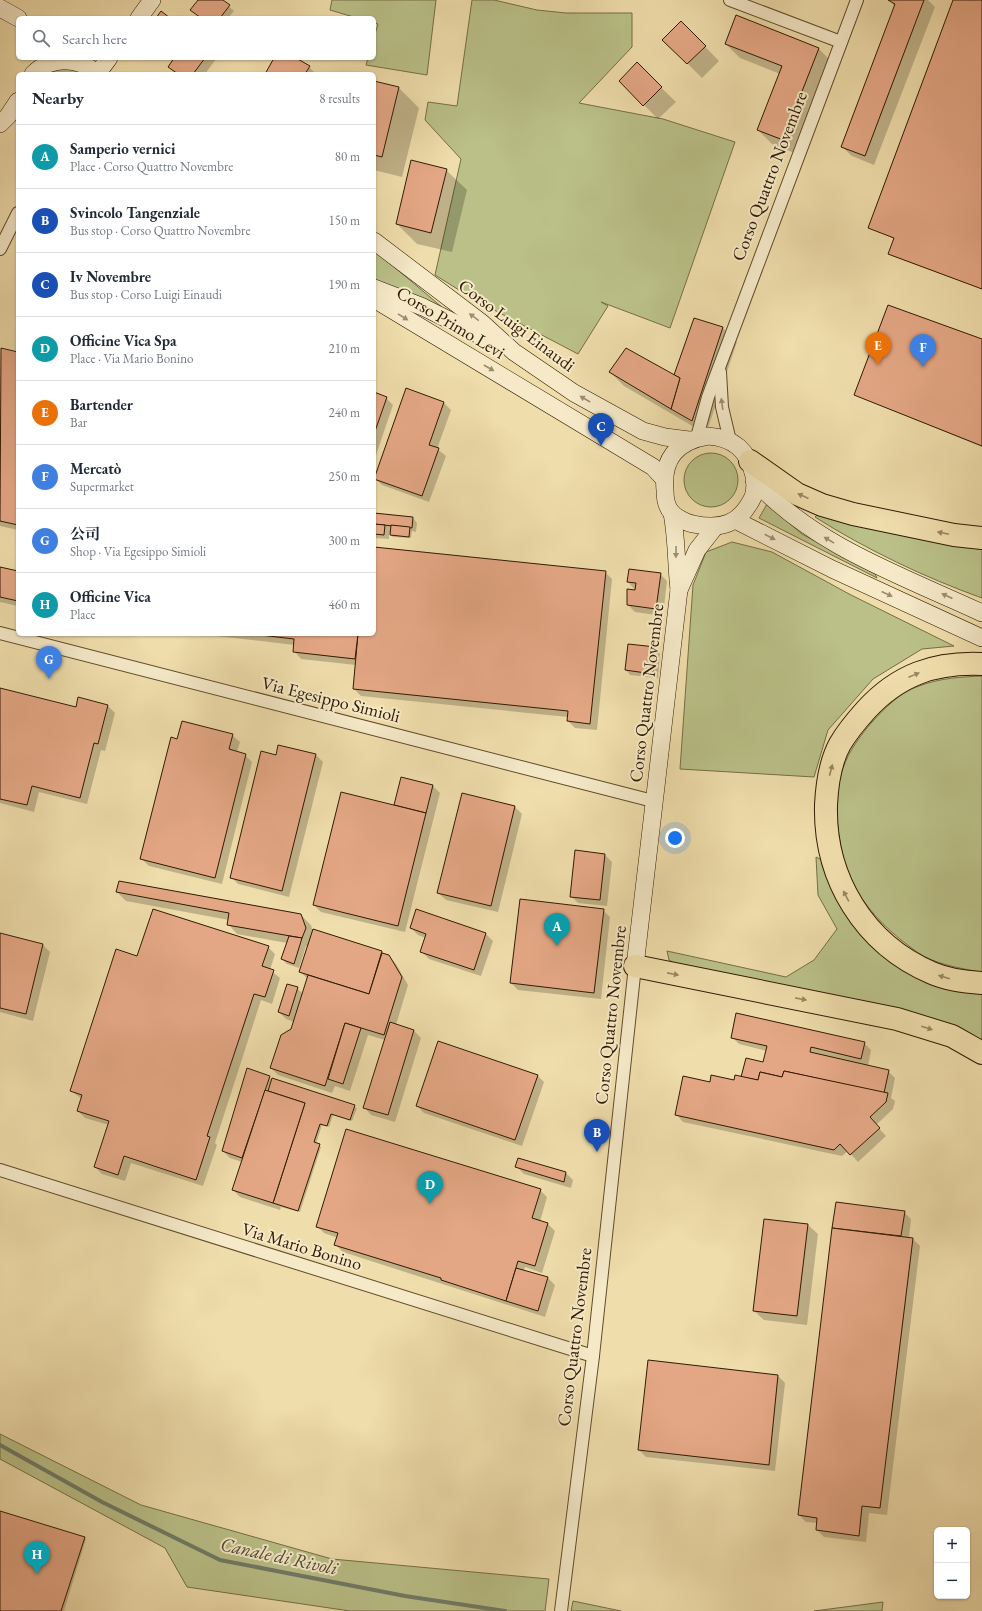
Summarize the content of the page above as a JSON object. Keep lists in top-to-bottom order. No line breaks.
{"streets":{"main road":["Corso Quattro Novembre","Corso Primo Levi","Corso Luigi Einaudi"],"street":["Via Egesippo Simioli","Via Mario Bonino"]},"crossings":[["Corso Quattro Novembre","Corso Primo Levi"],["Corso Quattro Novembre","Corso Luigi Einaudi"],["Corso Quattro Novembre","Via Egesippo Simioli"],["Corso Quattro Novembre","Via Mario Bonino"],["Corso Primo Levi","Corso Luigi Einaudi"]],"one_way":["Corso Luigi Einaudi"],"water":["Canale di Rivoli"],"page":{"search":"Search here","heading":["Nearby","8 results"],"list":[{"mark":"A","name":"Samperio vernici","note":"Place · Corso Quattro Novembre","value":"80 m"},{"mark":"B","name":"Svincolo Tangenziale","note":"Bus stop · Corso Quattro Novembre","value":"150 m"},{"mark":"C","name":"Iv Novembre","note":"Bus stop · Corso Luigi Einaudi","value":"190 m"},{"mark":"D","name":"Officine Vica Spa","note":"Place · Via Mario Bonino","value":"210 m"},{"mark":"E","name":"Bartender","note":"Bar","value":"240 m"},{"mark":"F","name":"Mercatò","note":"Supermarket","value":"250 m"},{"mark":"G","name":"公司","note":"Shop · Via Egesippo Simioli","value":"300 m"},{"mark":"H","name":"Officine Vica","note":"Place","value":"460 m"}],"pins":["E","F","C","G","A","B","D","H"],"map_buttons":["+","−"]}}
